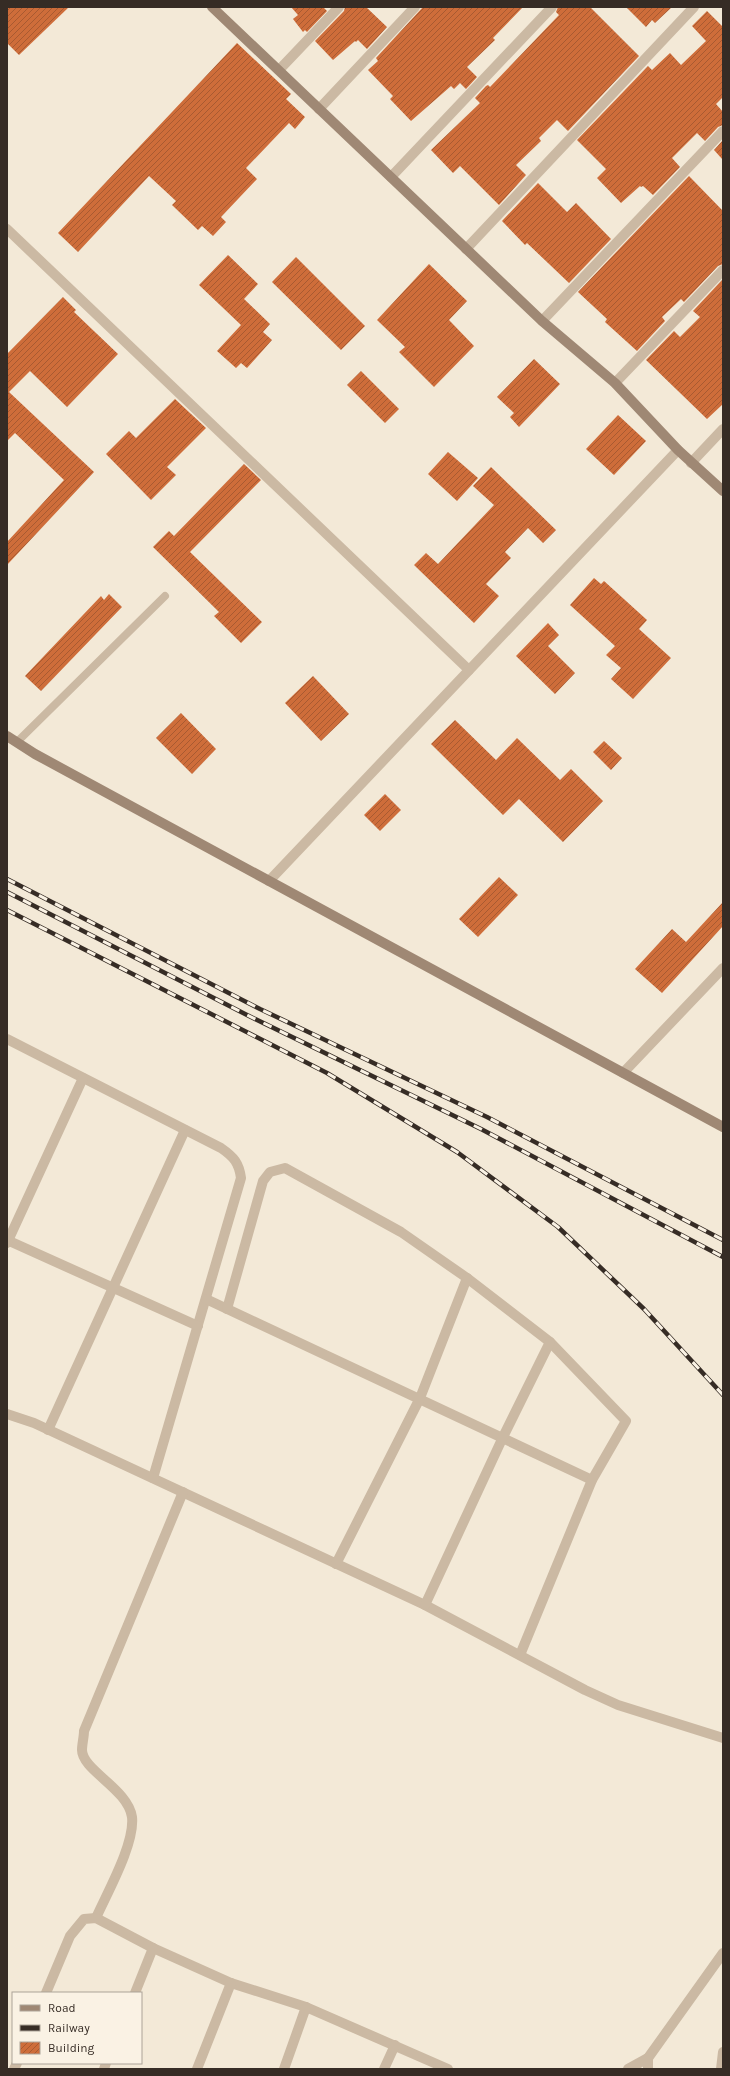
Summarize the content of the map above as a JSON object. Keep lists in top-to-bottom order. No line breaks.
{"legend":["Road","Railway","Building"]}
